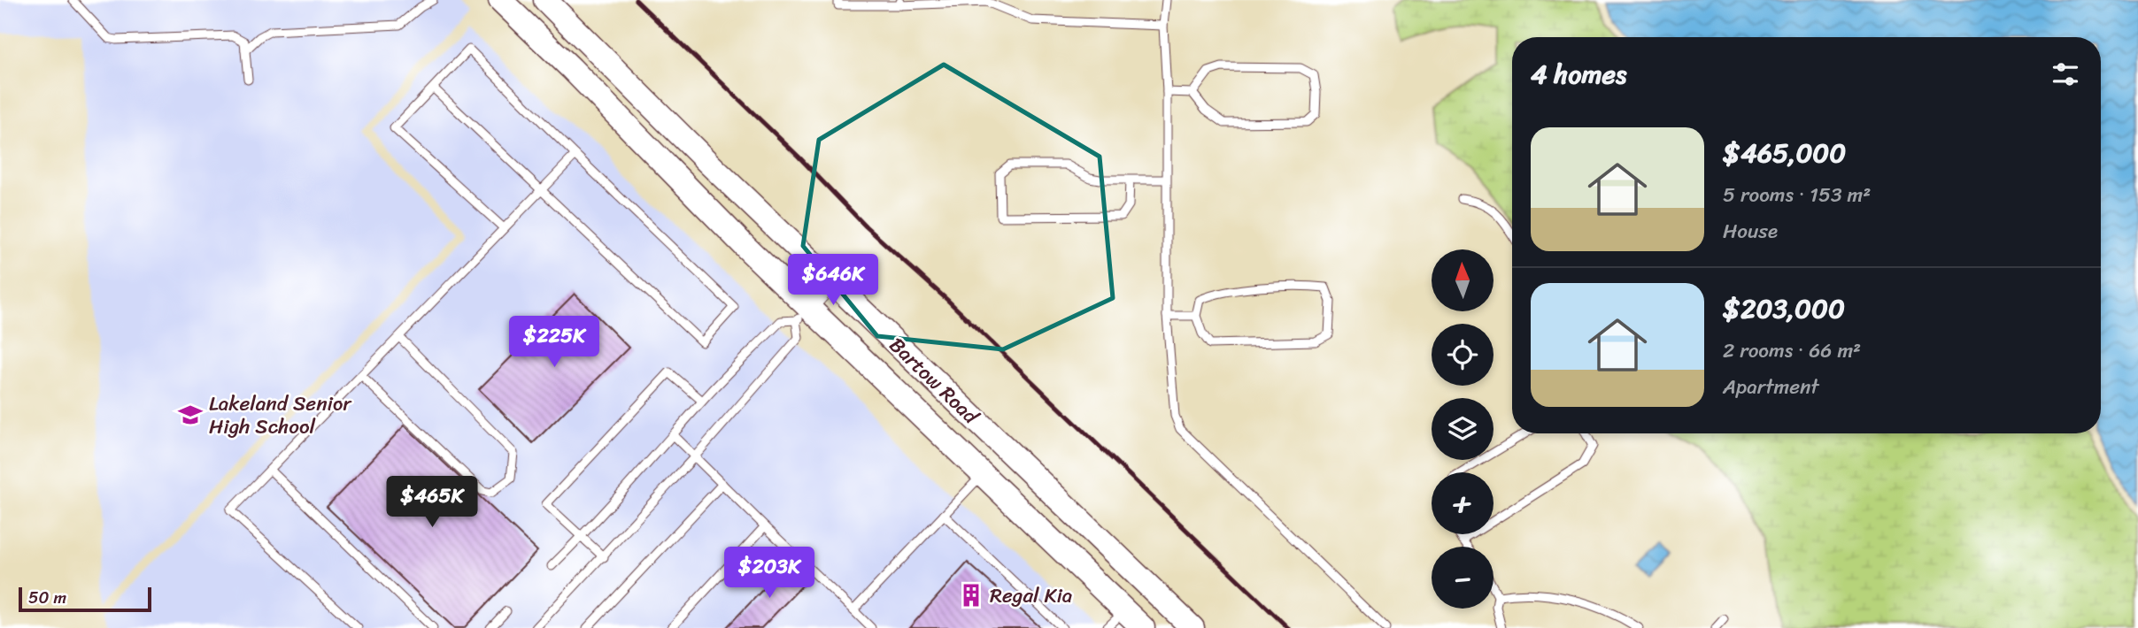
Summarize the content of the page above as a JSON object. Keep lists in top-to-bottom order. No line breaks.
{"streets":{"main road":["Bartow Road"]},"places":{"school or university":["Lakeland Senior High School"],"building":["Regal Kia"]},"scale_bar":"50 m","north":"top","page":{"heading":"4 homes","list":[{"name":"$465,000","note":"5 rooms · 153 m² · House"},{"name":"$203,000","note":"2 rooms · 66 m² · Apartment"}],"map_buttons":["+","−"],"price":["$646K","$225K","$465K","$203K"],"scale":"50 m"}}
